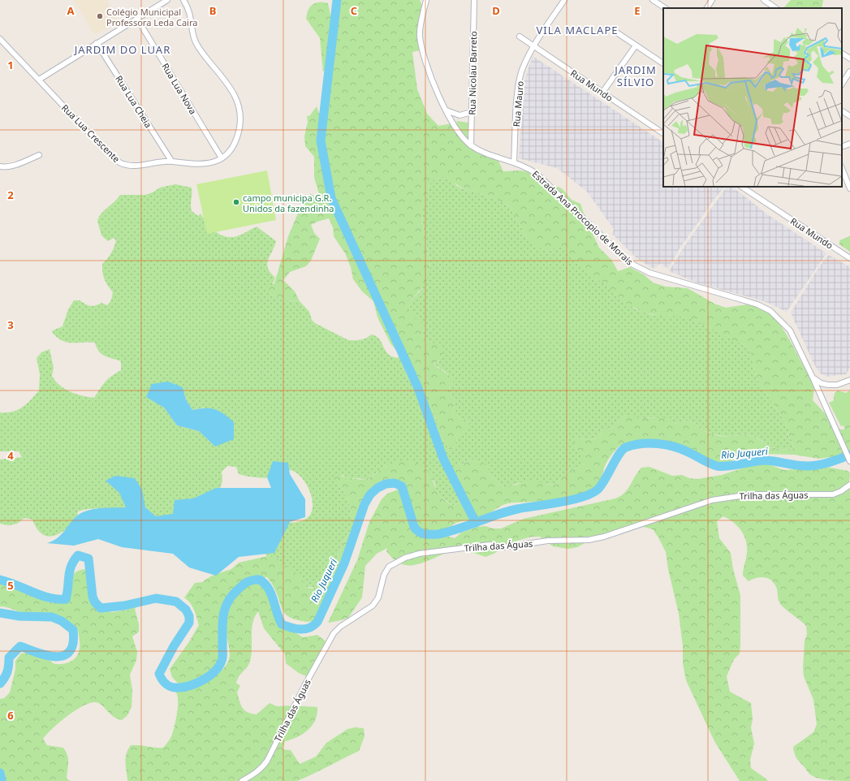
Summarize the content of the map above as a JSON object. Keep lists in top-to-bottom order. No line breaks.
{"streets":{"street":["Rua Nicolau Barreto","Rua Mundo","Rua Lua Nova","Rua Lua Cheia","Rua Mauro","Rua Lua Crescente","Estrada Ana Procopio de Morais","Trilha das Águas"]},"crossings":[["Rua Nicolau Barreto","Estrada Ana Procopio de Morais"],["Rua Mundo","Rua Mauro"],["Rua Lua Nova","Rua Lua Crescente"],["Rua Lua Cheia","Rua Lua Crescente"],["Rua Mauro","Estrada Ana Procopio de Morais"]],"districts":["VILA MACLAPE","JARDIM DO LUAR","JARDIM SÍLVIO"],"water":["Rio Juqueri"],"places":["Colégio Municipal Professora Leda Caira","campo municipa G.R. Unidos da fazendinha"],"grid":{"columns":["A","B","C","D","E"],"rows":["1","2","3","4","5","6"]}}
